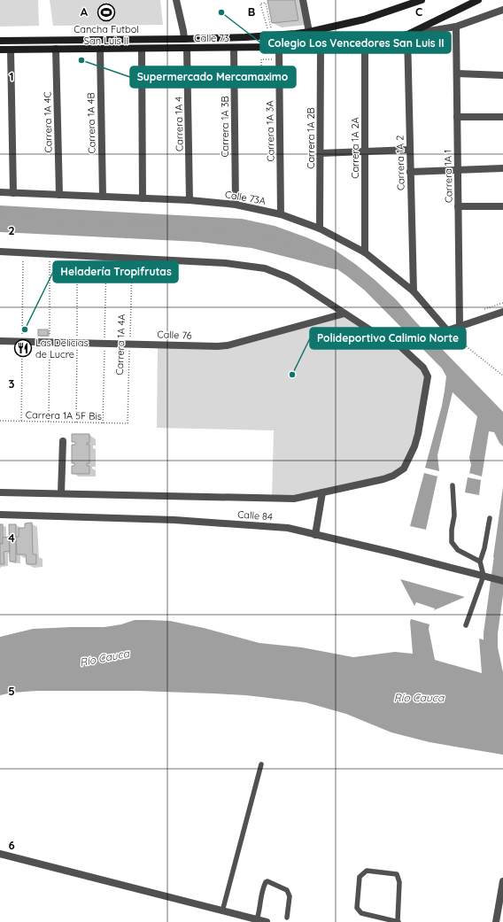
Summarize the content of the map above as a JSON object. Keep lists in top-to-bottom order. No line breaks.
{"streets":{"main road":["Calle 73"],"street":["Carrera 1A 4C","Carrera 1A 4B","Carrera 1A 4","Carrera 1A 3B","Carrera 1A 3A","Carrera 1A 2B","Carrera 1A 2A","Carrera 1A 2","Carrera 1A 1","Calle 73A","Calle 76","Calle 84"],"path":["Carrera 1A 4A","Carrera 1A 5F Bis"]},"crossings":[["Calle 73","Carrera 1A 4C"],["Calle 73","Carrera 1A 4B"],["Calle 73","Carrera 1A 4"],["Calle 73","Carrera 1A 3B"],["Calle 73","Carrera 1A 3A"],["Calle 73","Carrera 1A 2B"],["Calle 73","Carrera 1A 2A"],["Calle 73","Carrera 1A 2"],["Carrera 1A 4C","Calle 73A"],["Carrera 1A 4B","Calle 73A"],["Carrera 1A 4","Calle 73A"],["Carrera 1A 3B","Calle 73A"],["Carrera 1A 3A","Calle 73A"],["Carrera 1A 2B","Calle 73A"],["Carrera 1A 2A","Calle 73A"],["Carrera 1A 2","Calle 73A"],["Calle 76","Carrera 1A 4A"],["Carrera 1A 4A","Carrera 1A 5F Bis"]],"water":["Río Cauca"],"places":{"sports":["Cancha Futbol San Luis II"],"other":["Colegio Los Vencedores San Luis II","Supermercado Mercamaximo","Heladería Tropifrutas","Polideportivo Calimio Norte"],"restaurant":["Las Delicias de Lucre"]},"grid":{"columns":["A","B","C"],"rows":["1","2","3","4","5","6"]}}
